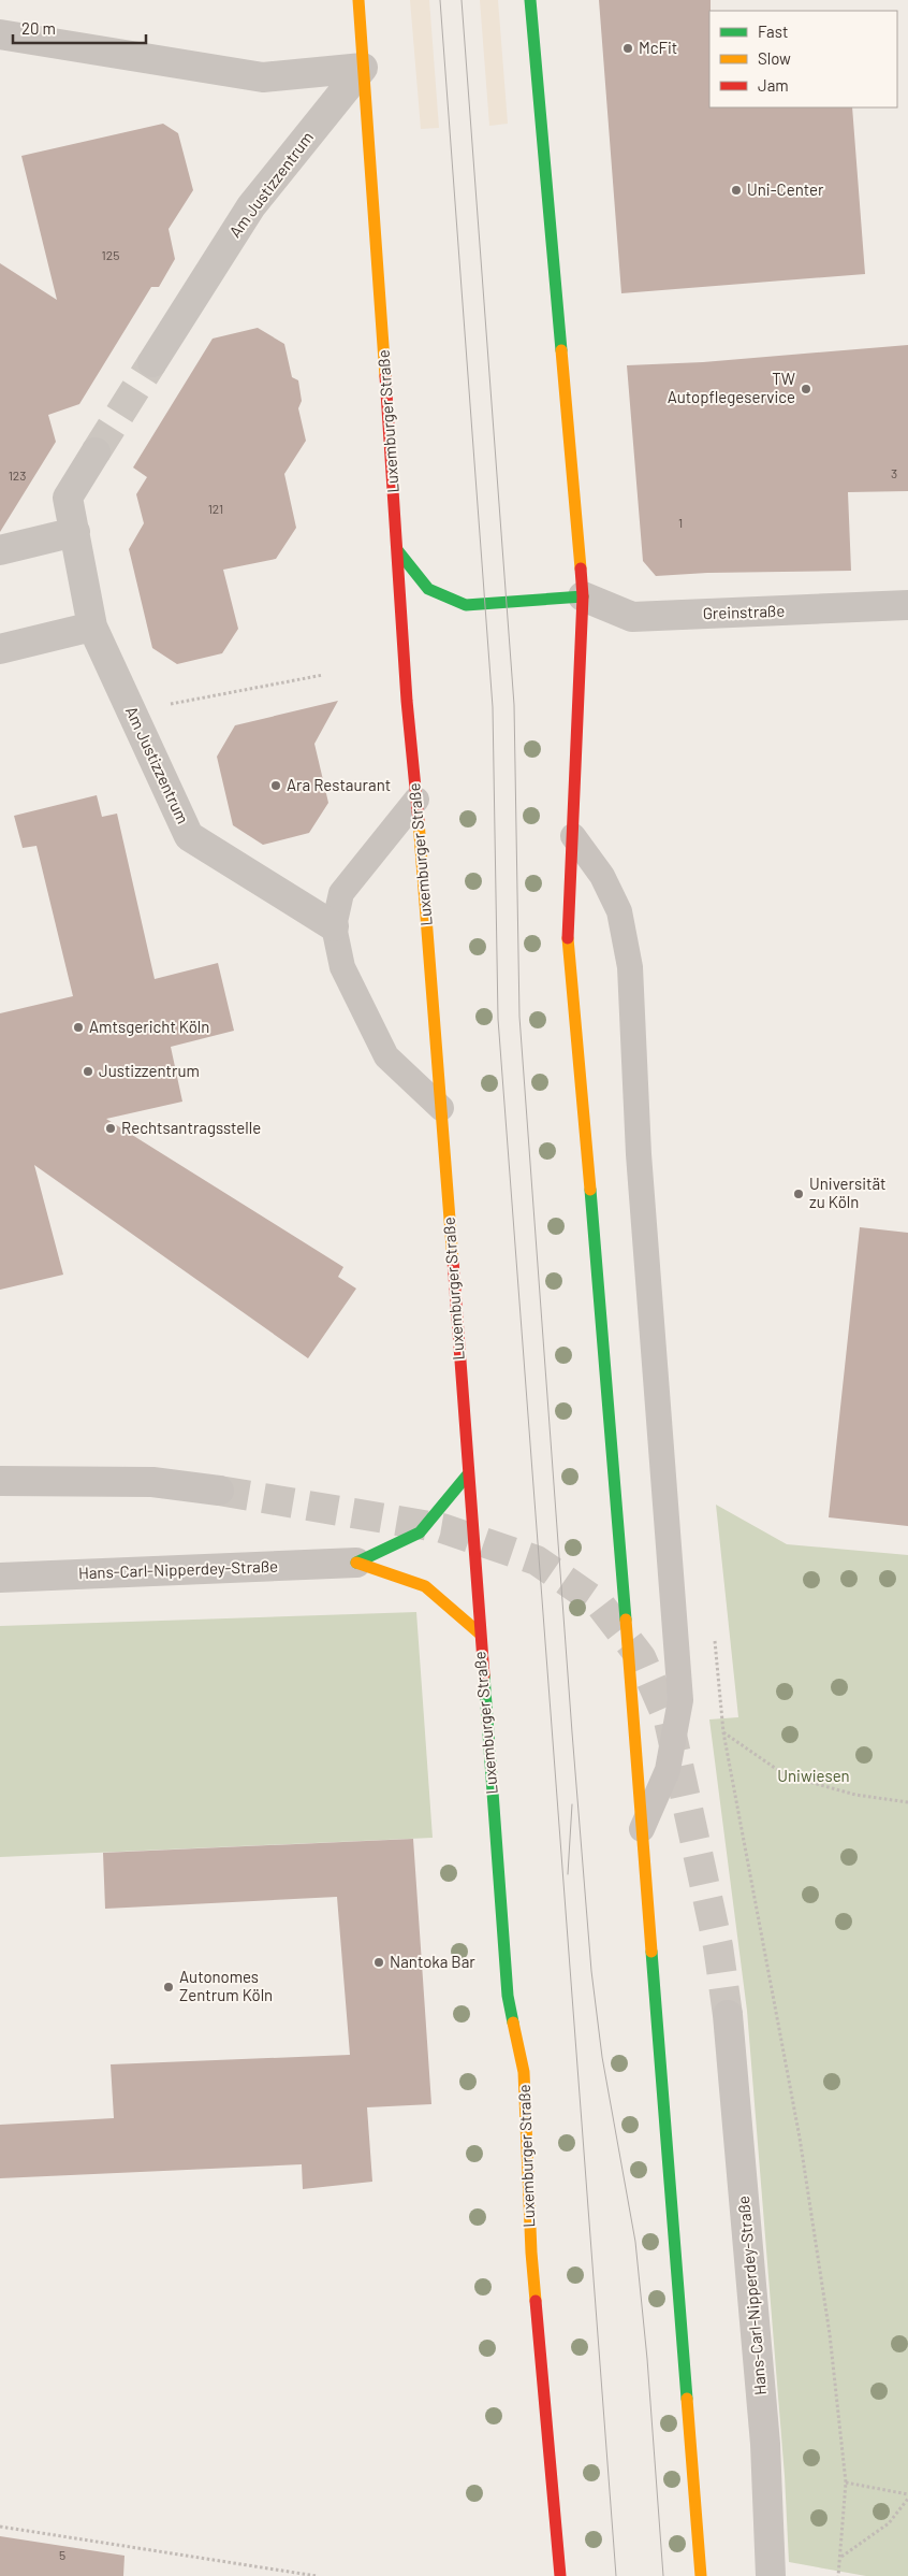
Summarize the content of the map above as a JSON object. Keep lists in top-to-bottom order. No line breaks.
{"streets":{"main road":["Luxemburger Straße"],"street":["Am Justizzentrum","Greinstraße","Hans-Carl-Nipperdey-Straße"]},"crossings":[["Am Justizzentrum","Luxemburger Straße"]],"parks":["Uniwiesen"],"places":["McFit","Uni-Center","TW Autopflegeservice","Ara Restaurant","Amtsgericht Köln","Justizzentrum","Rechtsantragsstelle","Universität zu Köln","Nantoka Bar","Autonomes Zentrum Köln"],"house_numbers":["125","3","123","121","1","5"],"legend":["Fast","Slow","Jam"],"scale_bar":"20 m"}
